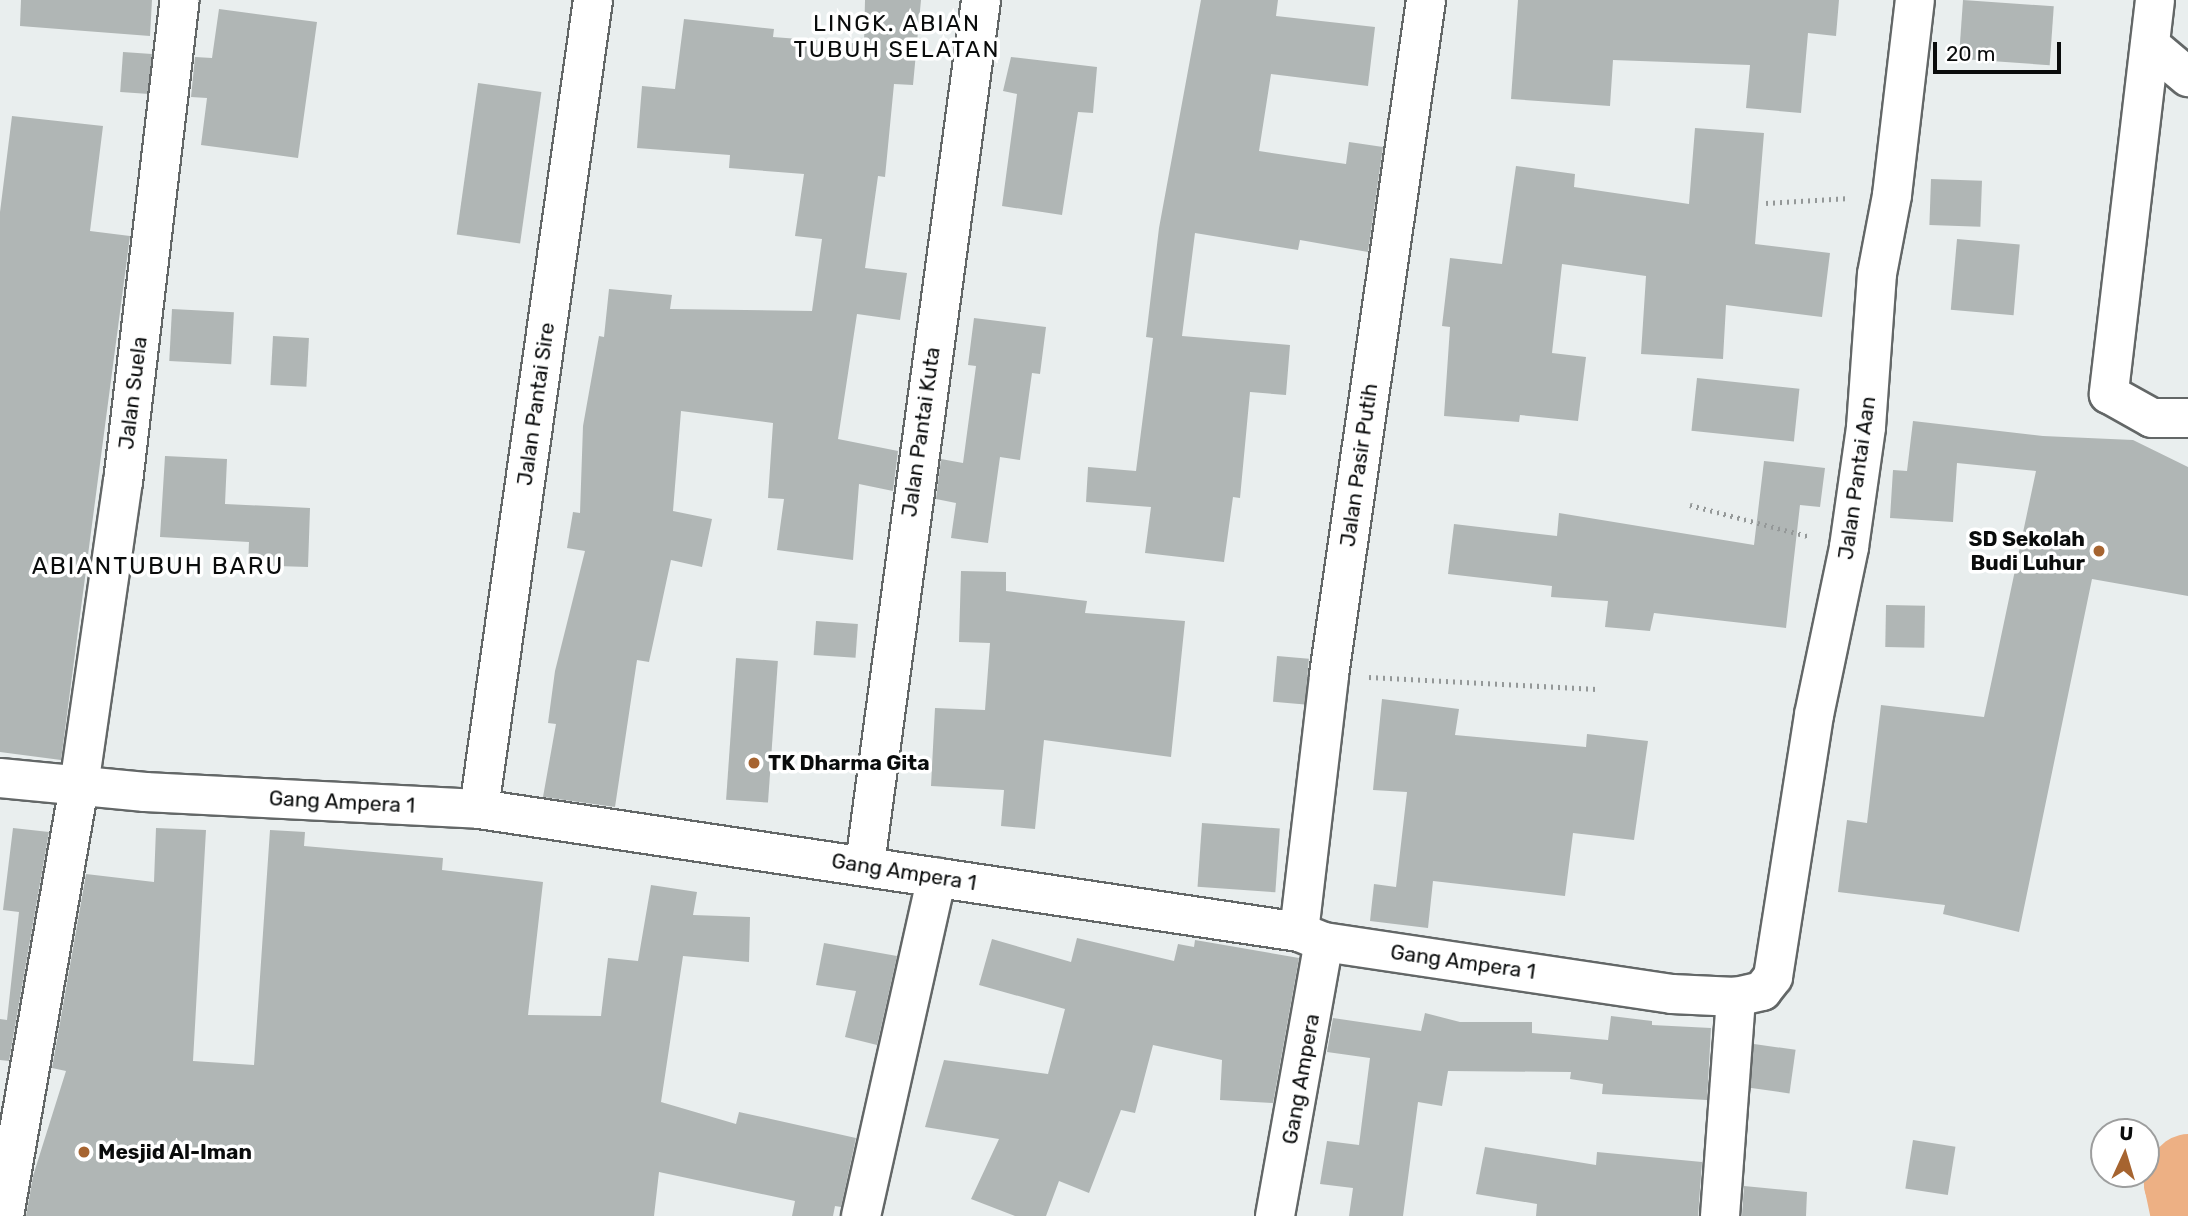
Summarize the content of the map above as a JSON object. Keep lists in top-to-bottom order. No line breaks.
{"streets":{"street":["Jalan Suela","Jalan Pantai Sire","Jalan Pantai Kuta","Jalan Pasir Putih","Jalan Pantai Aan","Gang Ampera 1","Gang Ampera"]},"crossings":[["Jalan Suela","Gang Ampera 1"],["Jalan Pantai Sire","Gang Ampera 1"],["Jalan Pantai Kuta","Gang Ampera 1"],["Jalan Pasir Putih","Gang Ampera 1"],["Jalan Pasir Putih","Gang Ampera"],["Jalan Pantai Aan","Gang Ampera 1"],["Gang Ampera 1","Gang Ampera"]],"districts":["LINGK. ABIAN TUBUH SELATAN","ABIANTUBUH BARU"],"places":["SD Sekolah Budi Luhur","TK Dharma Gita","Mesjid Al-Iman"],"scale_bar":"20 m","north":"top"}
